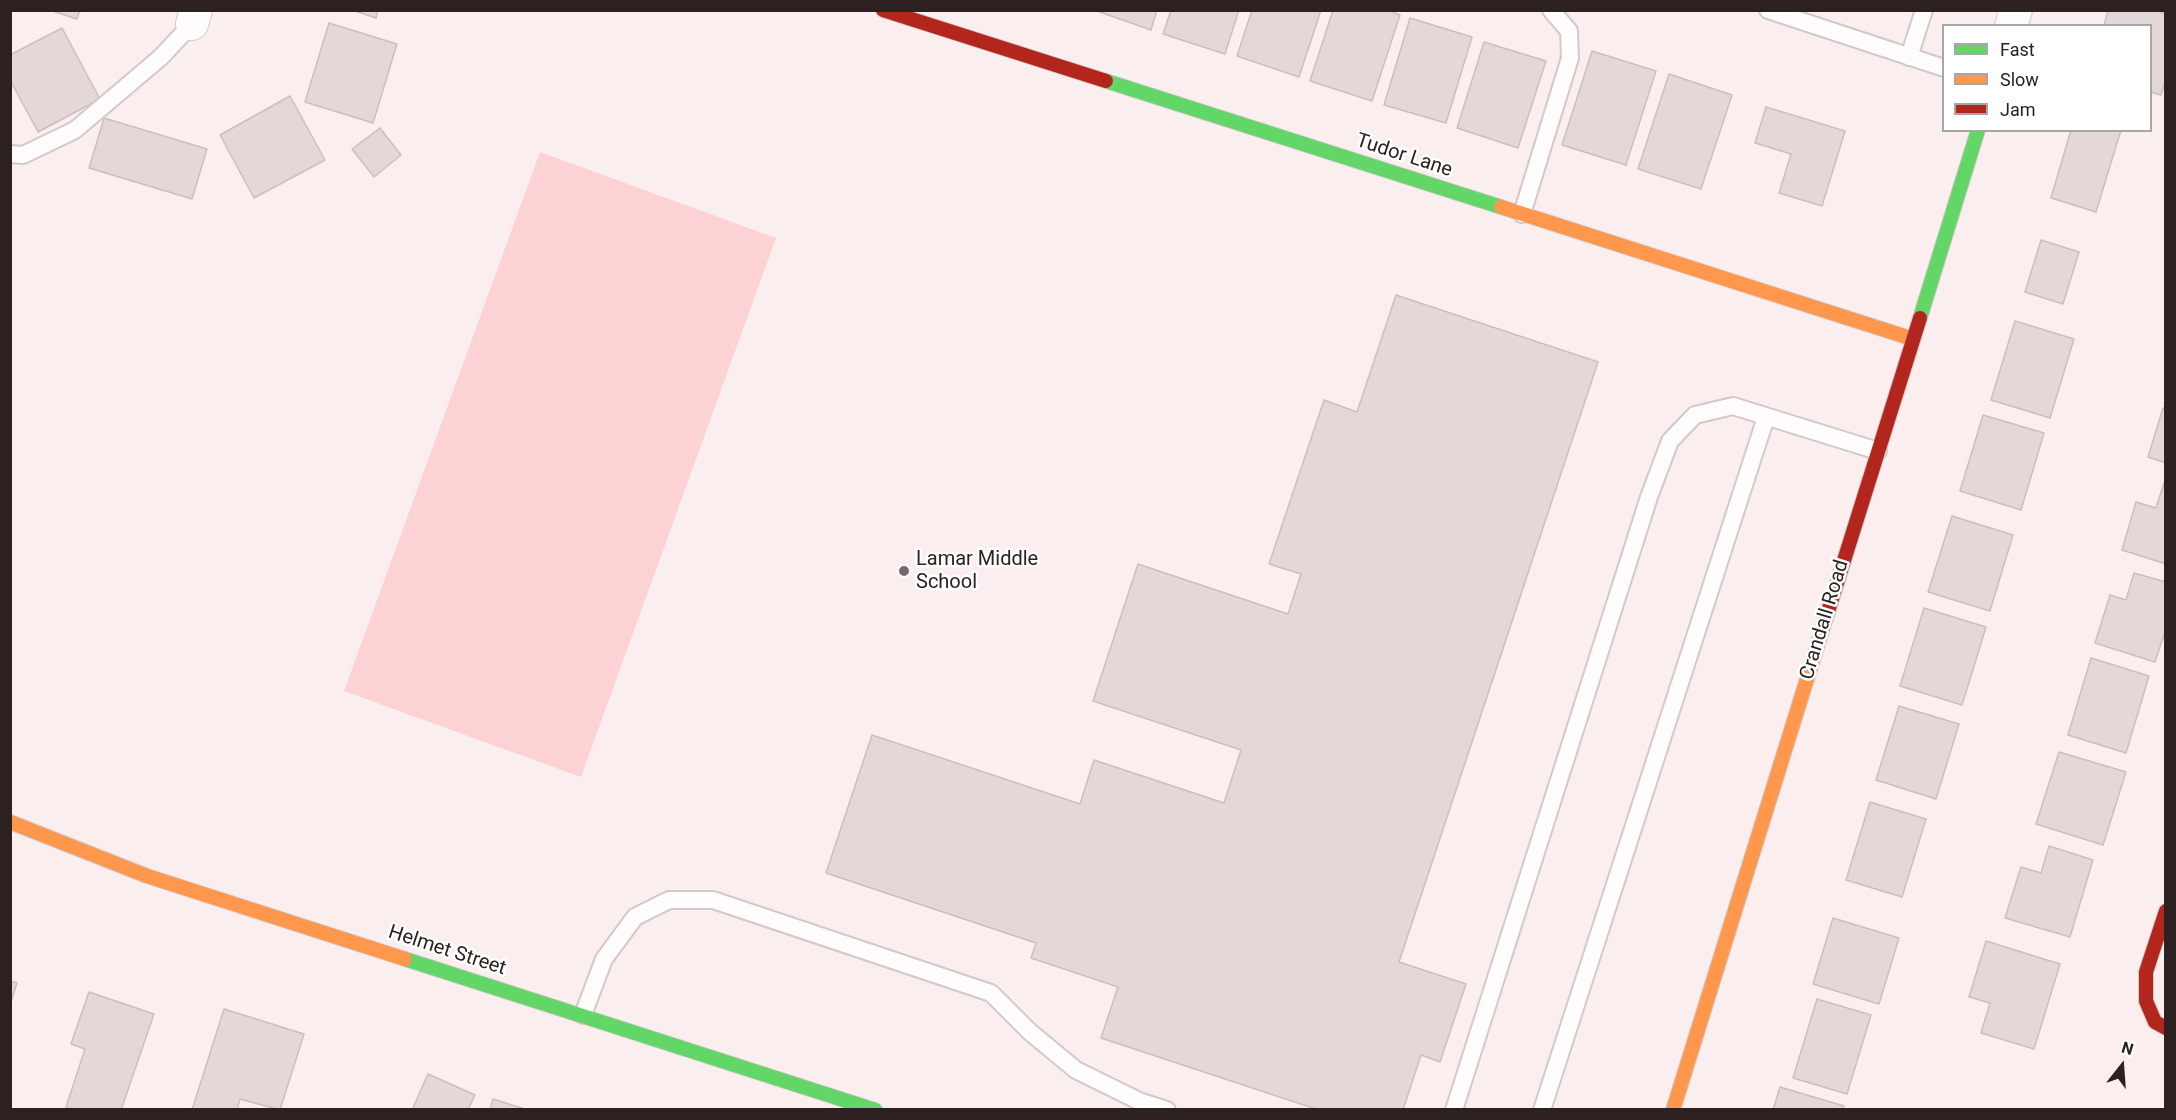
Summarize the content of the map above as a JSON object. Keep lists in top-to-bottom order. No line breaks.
{"streets":{"street":["Tudor Lane","Crandall Road","Helmet Street"]},"crossings":[["Tudor Lane","Crandall Road"]],"places":["Lamar Middle School"],"legend":["Fast","Slow","Jam"],"north":"top"}
